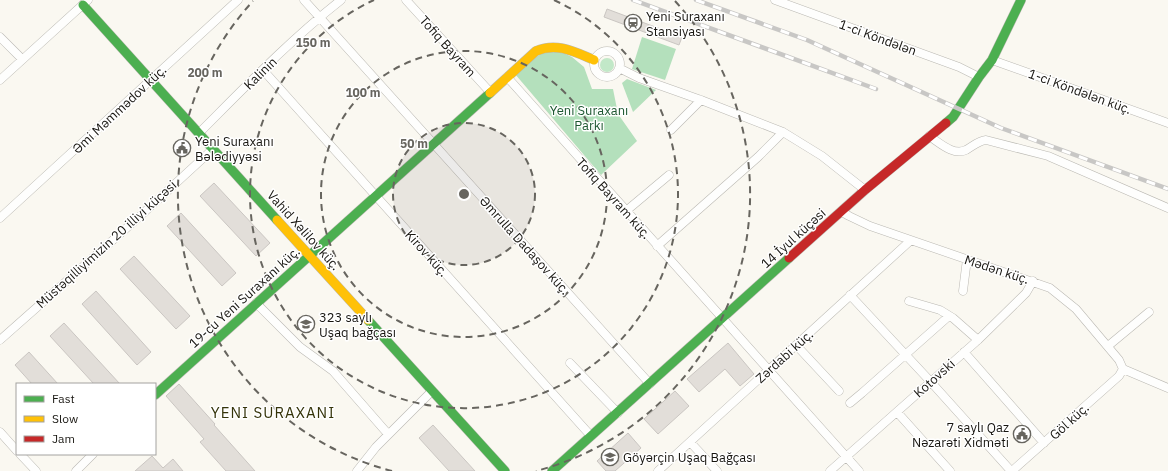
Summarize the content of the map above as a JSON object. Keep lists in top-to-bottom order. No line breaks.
{"streets":{"street":["1-ci Köndələn","Tofiq Bayram","Kalinin","1-ci Köndələn küç.","Əmi Məmmədov küç.","Tofiq Bayram küç.","Vahid Xəlilov küç.","14 İyul küçəsi","Müstəqilliyimizin 20 illiyi küçəsi","Əmrulla Dadaşov küç.","Kirov küç.","Mədən küç.","19-cu Yeni Suraxanı küç.","Zərdabi küç.","Kotovski","Göl küç."]},"crossings":[["1-ci Köndələn","14 İyul küçəsi"],["Tofiq Bayram","19-cu Yeni Suraxanı küç."],["Kalinin","Vahid Xəlilov küç."],["Kalinin","Əmrulla Dadaşov küç."],["Kalinin","Kirov küç."],["1-ci Köndələn küç.","14 İyul küçəsi"],["Əmi Məmmədov küç.","Vahid Xəlilov küç."],["Tofiq Bayram küç.","14 İyul küçəsi"],["Tofiq Bayram küç.","19-cu Yeni Suraxanı küç."],["Tofiq Bayram küç.","Zərdabi küç."],["Tofiq Bayram küç.","Kotovski"],["Vahid Xəlilov küç.","Müstəqilliyimizin 20 illiyi küçəsi"],["Vahid Xəlilov küç.","19-cu Yeni Suraxanı küç."],["14 İyul küçəsi","Əmrulla Dadaşov küç."],["14 İyul küçəsi","Kirov küç."],["14 İyul küçəsi","Mədən küç."],["Əmrulla Dadaşov küç.","19-cu Yeni Suraxanı küç."],["Kirov küç.","19-cu Yeni Suraxanı küç."],["Mədən küç.","Zərdabi küç."],["Mədən küç.","Kotovski"],["Mədən küç.","Göl küç."]],"districts":["YENI SURAXANI"],"parks":["Yeni Suraxanı Parkı"],"places":{"station":["Yeni Suraxanı Stansiyası"],"public building":["Yeni Suraxanı Bələdiyyəsi","7 saylı Qaz Nəzarəti Xidməti"],"school or university":["323 saylı Uşaq bağçası","Göyərçin Uşaq Bağçası"]},"legend":["Fast","Slow","Jam"],"rings":["150 m","200 m","100 m","50 m"]}
